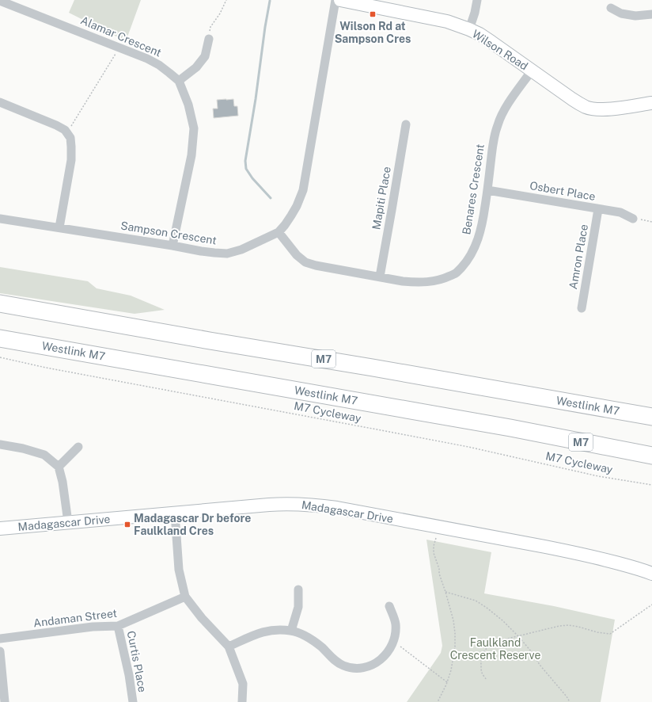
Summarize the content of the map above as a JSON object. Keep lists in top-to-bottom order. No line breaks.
{"streets":{"highway":["Westlink M7","M7"],"street":["Alamar Crescent","Wilson Road","Benares Crescent","Osbert Place","Mapiti Place","Sampson Crescent","Amron Place","Madagascar Drive","Andaman Street","Curtis Place"],"path":["M7 Cycleway"]},"crossings":[["Alamar Crescent","Sampson Crescent"],["Wilson Road","Benares Crescent"],["Benares Crescent","Osbert Place"],["Benares Crescent","Mapiti Place"],["Benares Crescent","Sampson Crescent"],["Osbert Place","Amron Place"],["Andaman Street","Curtis Place"]],"parks":["Faulkland Crescent Reserve"],"places":{"transit":["Wilson Rd at Sampson Cres","Madagascar Dr before Faulkland Cres"]}}
